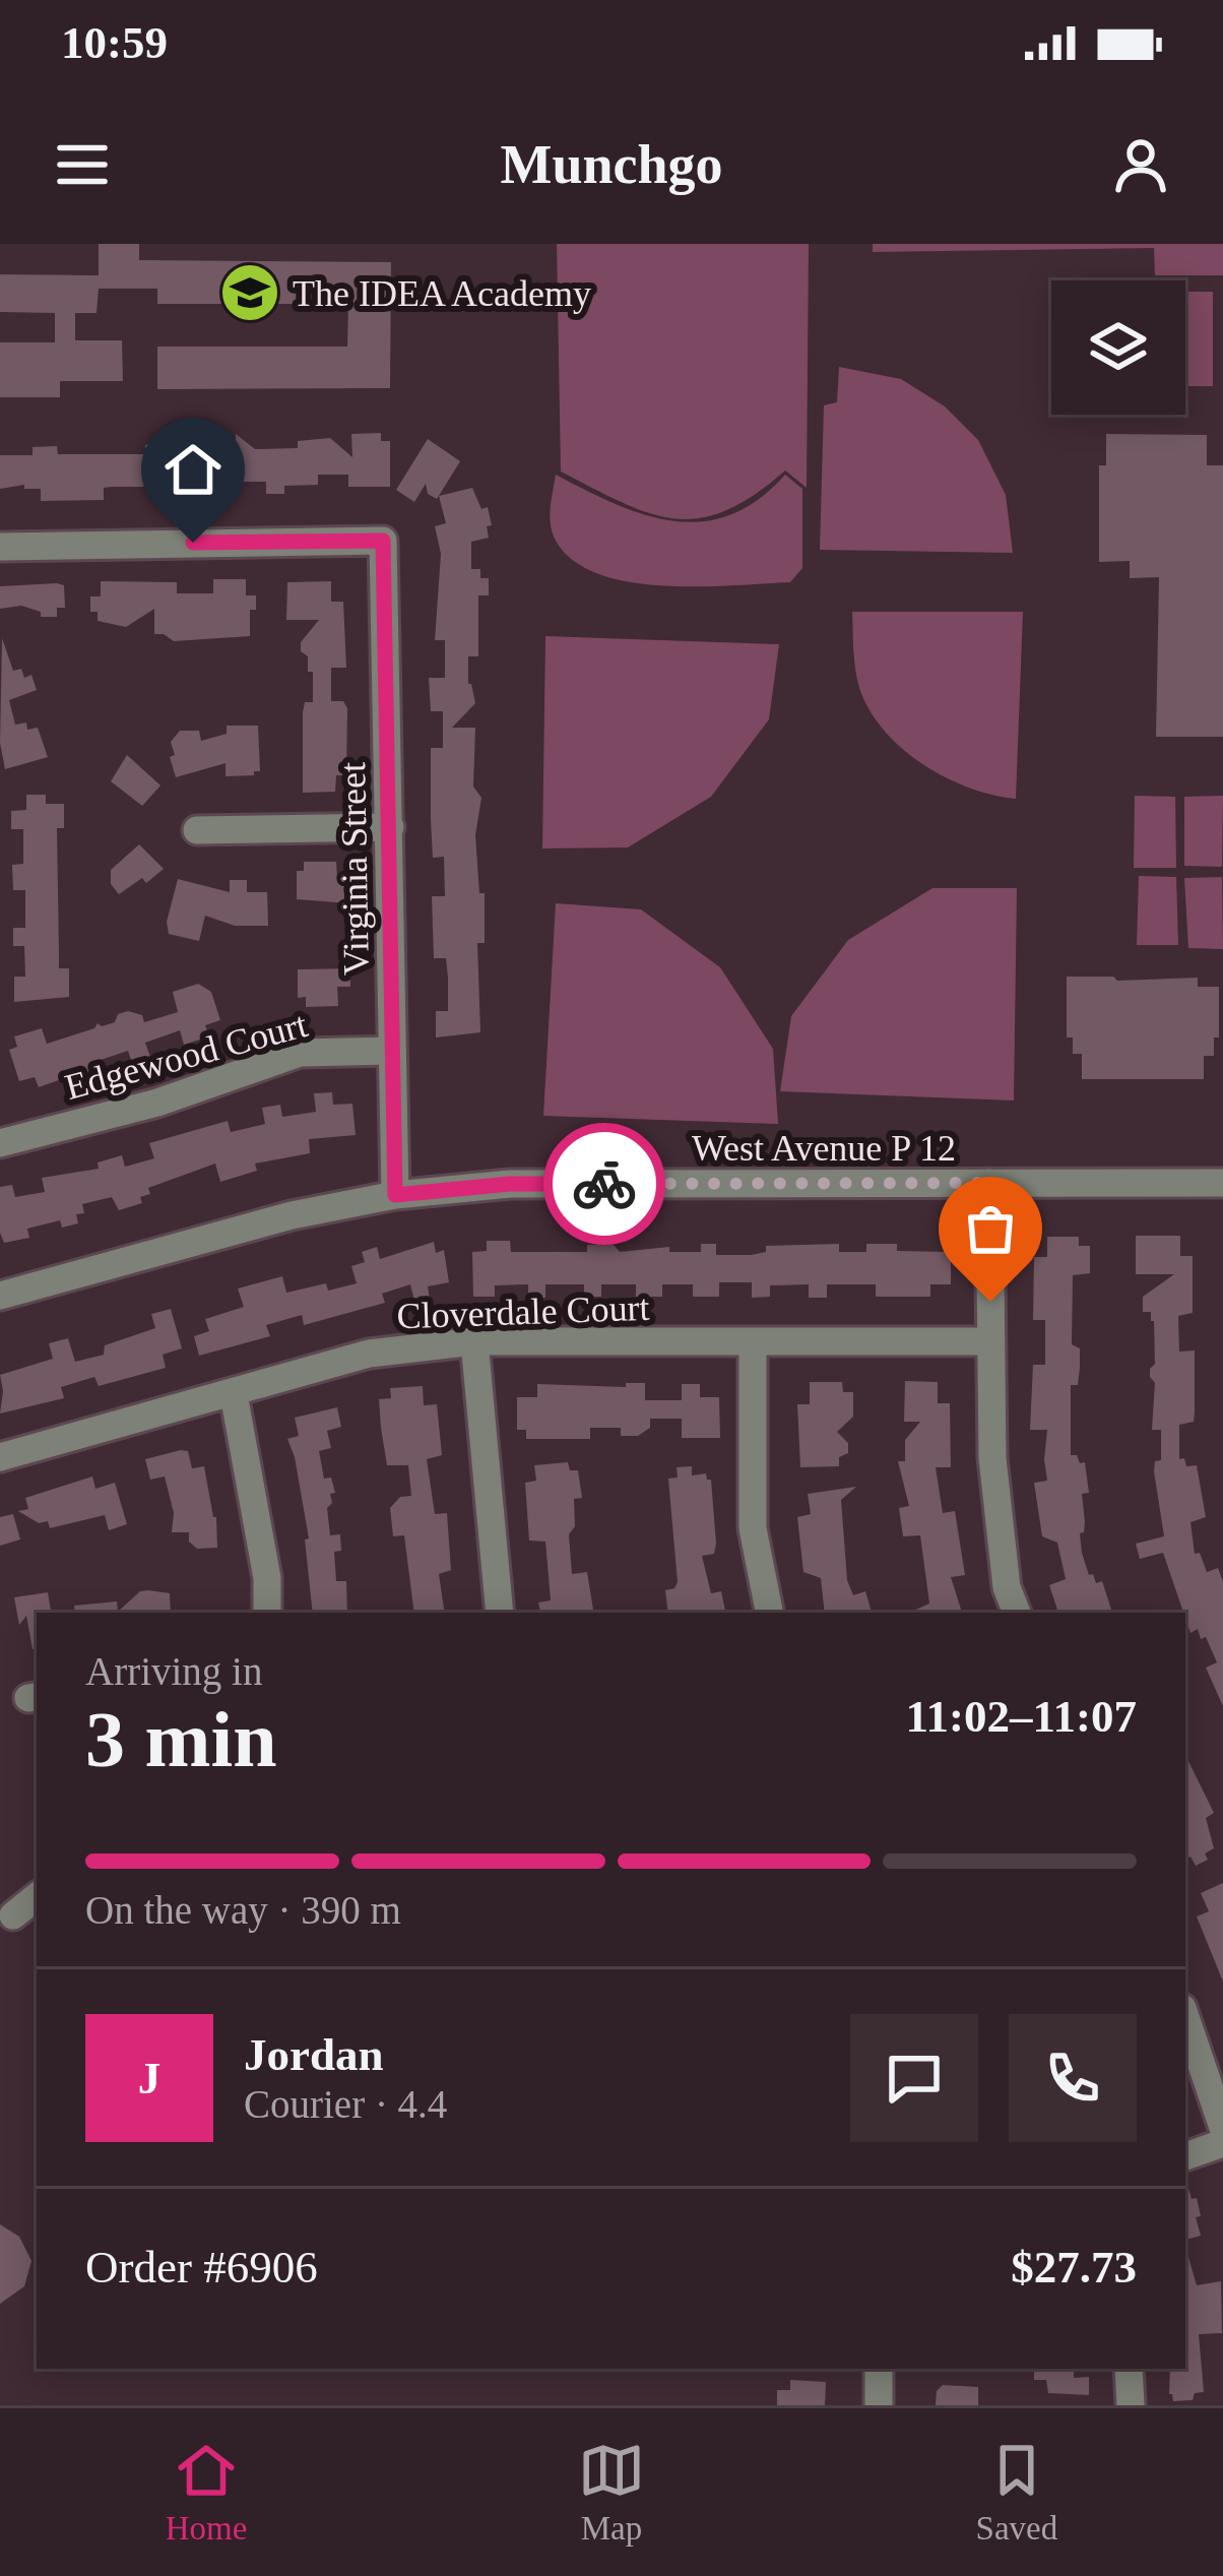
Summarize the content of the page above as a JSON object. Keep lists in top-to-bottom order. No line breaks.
{"streets":{"street":["Virginia Street","Edgewood Court","West Avenue P 12","Cloverdale Court"]},"crossings":[["Virginia Street","Edgewood Court"],["Virginia Street","West Avenue P 12"]],"places":{"school or university":["The IDEA Academy"]},"page":{"status":"10:59","header":"Munchgo","heading":["3 min","Arriving in","11:02–11:07"],"panel":["Jordan","Courier · 4.4","Order #6906","$27.73"],"bar":"On the way · 390 m","round":"J","tabs":["Home","Map","Saved"]}}
